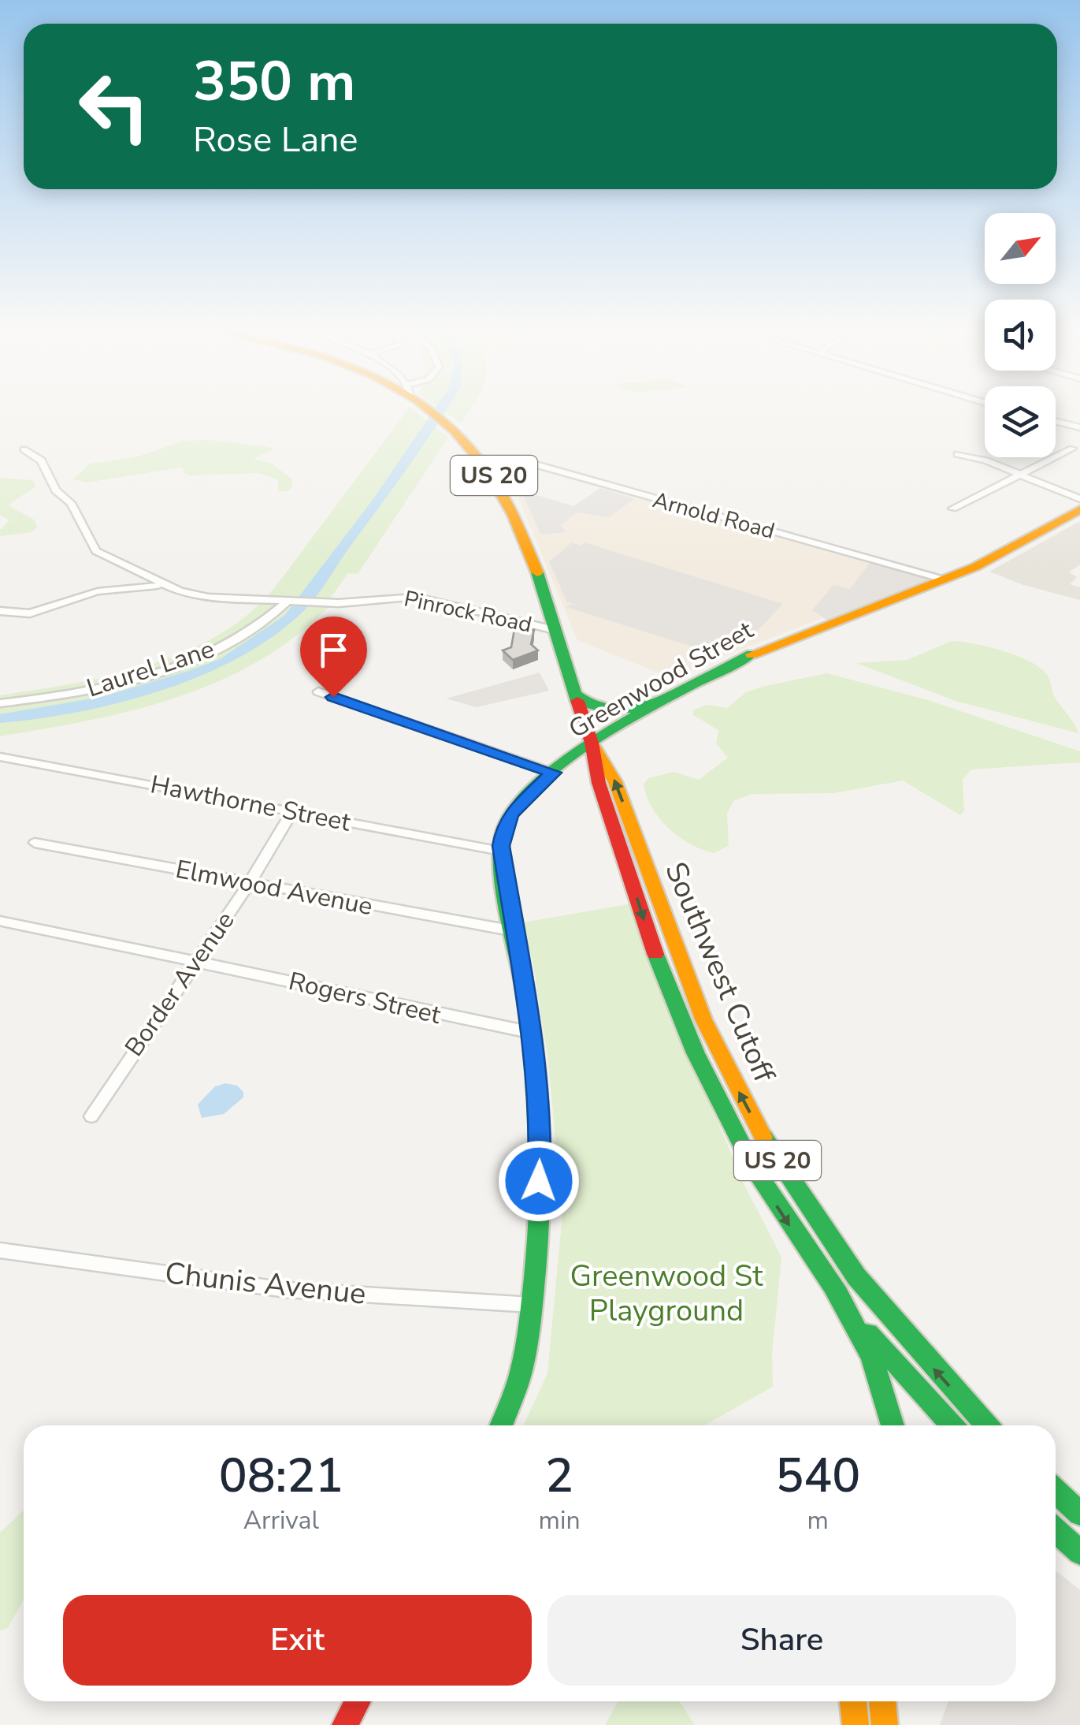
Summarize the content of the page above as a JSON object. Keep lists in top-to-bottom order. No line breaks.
{"streets":{"main road":["US 20","Greenwood Street","Southwest Cutoff"],"street":["Arnold Road","Pinrock Road","Laurel Lane","Hawthorne Street","Elmwood Avenue","Border Avenue","Rogers Street","Chunis Avenue"]},"crossings":[["US 20","Arnold Road"],["US 20","Southwest Cutoff"],["Arnold Road","Greenwood Street"],["Arnold Road","Southwest Cutoff"],["Pinrock Road","Laurel Lane"],["Pinrock Road","Southwest Cutoff"],["Greenwood Street","Hawthorne Street"],["Greenwood Street","Elmwood Avenue"],["Greenwood Street","Southwest Cutoff"],["Greenwood Street","Rogers Street"],["Greenwood Street","Chunis Avenue"],["Hawthorne Street","Border Avenue"],["Elmwood Avenue","Border Avenue"],["Border Avenue","Rogers Street"]],"parks":["Greenwood St Playground"],"north":"top right","page":{"turn":["350 m","Rose Lane"],"eta":["08:21","Arrival","2","min","540","m"],"buttons":["Exit","Share"]}}
